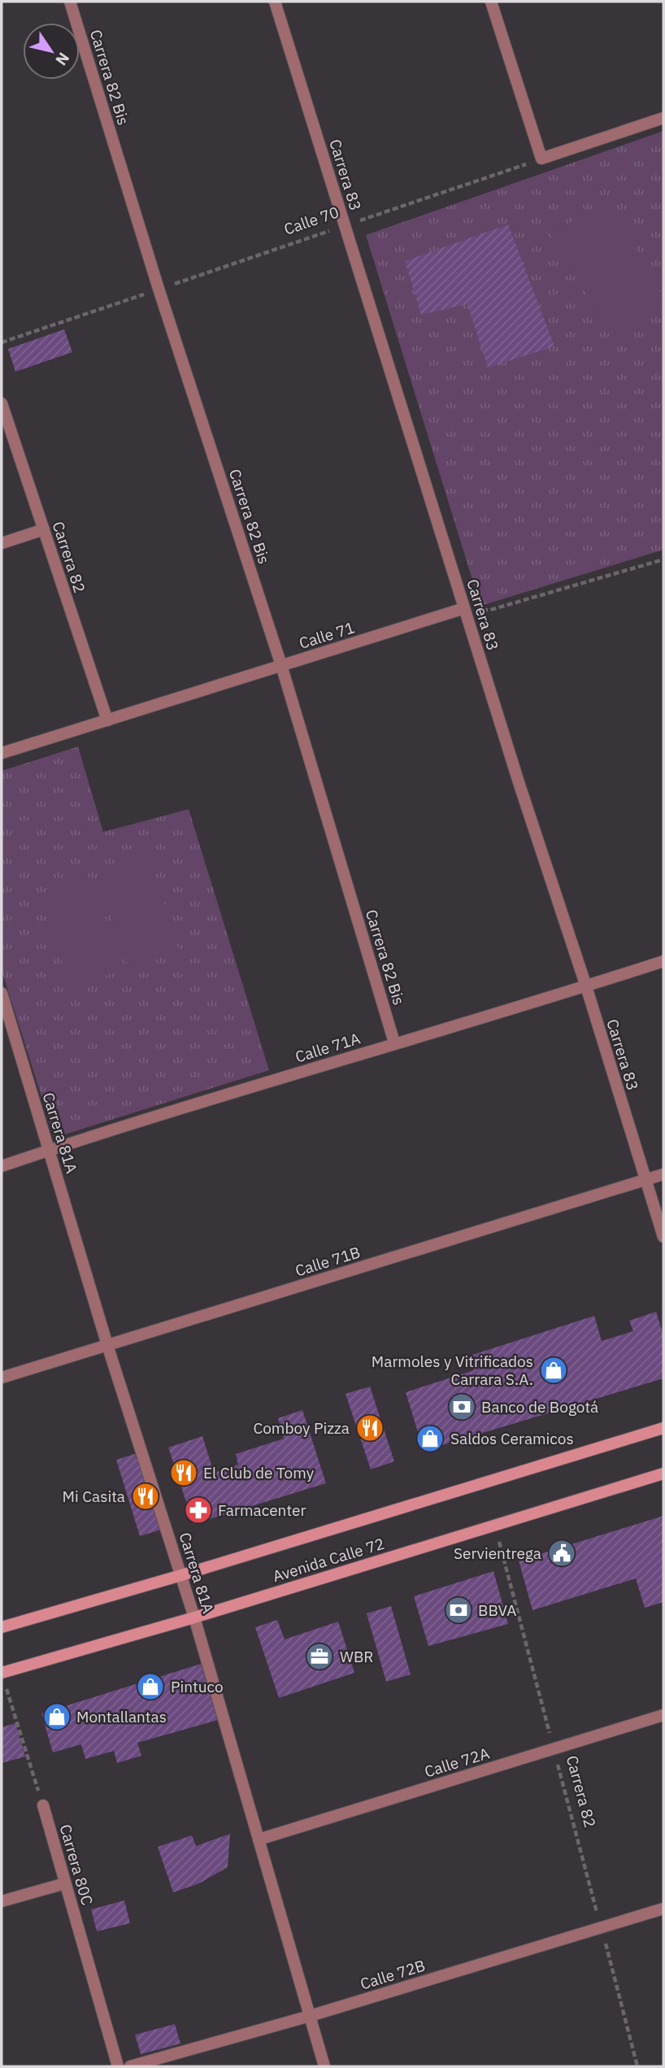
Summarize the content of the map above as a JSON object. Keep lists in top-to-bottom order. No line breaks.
{"streets":{"main road":["Avenida Calle 72"],"street":["Carrera 82 Bis","Carrera 83","Carrera 82","Calle 71","Calle 71A","Carrera 81A","Calle 71B","Calle 72A","Carrera 80C","Calle 72B"],"path":["Calle 70"]},"crossings":[["Carrera 82 Bis","Calle 70"],["Carrera 82 Bis","Calle 71"],["Carrera 82 Bis","Calle 71A"],["Carrera 83","Calle 70"],["Carrera 83","Calle 71"],["Carrera 83","Calle 71A"],["Carrera 83","Calle 71B"],["Carrera 82","Calle 71"],["Carrera 82","Avenida Calle 72"],["Carrera 82","Calle 72A"],["Carrera 82","Calle 72B"],["Calle 71A","Carrera 81A"],["Carrera 81A","Calle 71B"],["Carrera 81A","Avenida Calle 72"],["Carrera 81A","Calle 72A"],["Carrera 81A","Calle 72B"]],"places":{"shop":["Marmoles y Vitrificados Carrara S.A.","Saldos Ceramicos","Pintuco","Montallantas"],"bank":["Banco de Bogotá","BBVA"],"restaurant":["Comboy Pizza","El Club de Tomy","Mi Casita"],"pharmacy":["Farmacenter"],"public building":["Servientrega"],"office":["WBR"]},"north":"bottom right"}
